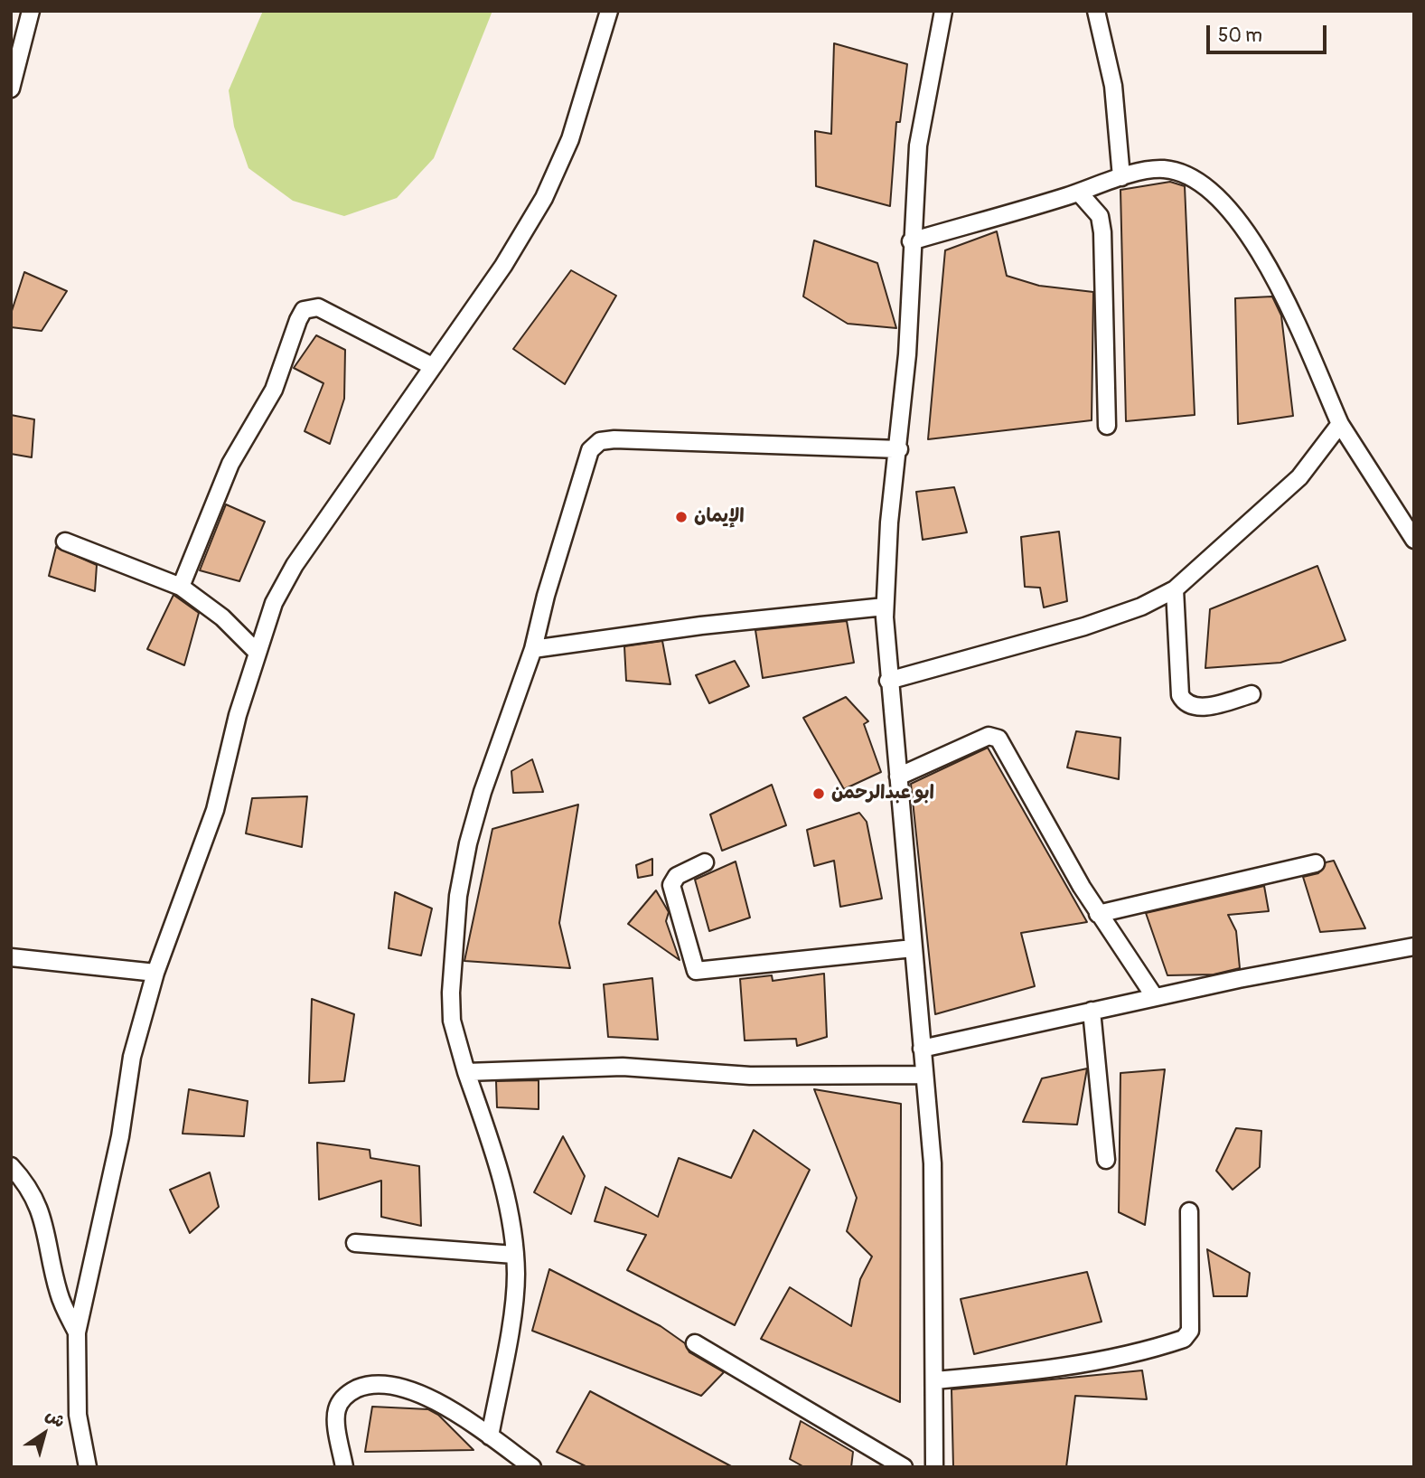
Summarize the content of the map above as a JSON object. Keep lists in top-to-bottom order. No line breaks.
{"places":["الإيمان","ابو عبدالرحمن"],"scale_bar":"50 m","north":"top right"}
